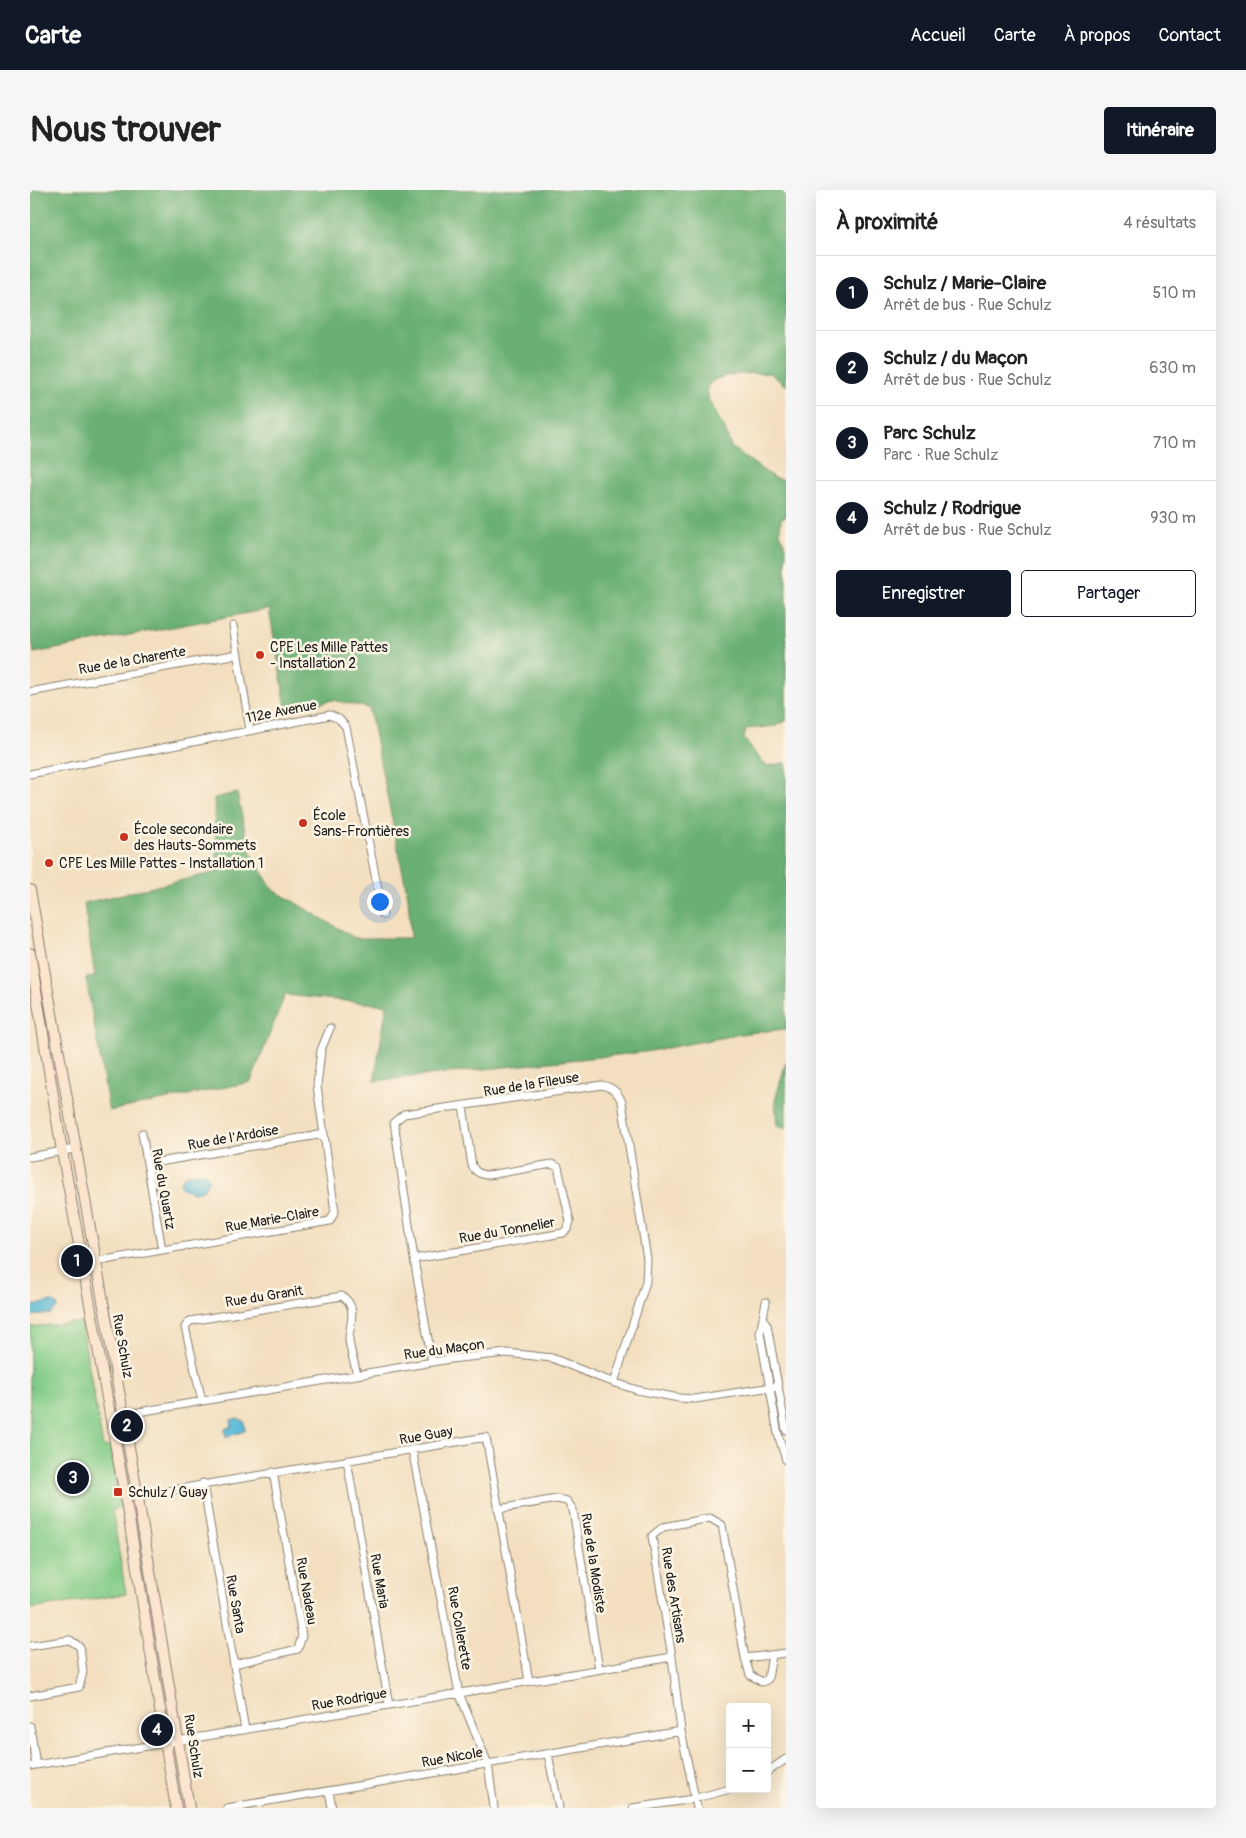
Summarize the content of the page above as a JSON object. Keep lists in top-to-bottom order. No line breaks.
{"streets":{"street":["Rue de la Charente","112e Avenue","Rue de la Fileuse","Rue de l'Ardoise","Rue du Quartz","Rue Marie-Claire","Rue du Tonnelier","Rue du Granit","Rue Schulz","Rue du Maçon","Rue Guay","Rue de la Modiste","Rue Maria","Rue Nadeau","Rue des Artisans","Rue Santa","Rue Collerette","Rue Rodrigue","Rue Nicole"]},"crossings":[["Rue de la Fileuse","Rue du Tonnelier"],["Rue de la Fileuse","Rue du Maçon"],["Rue de l'Ardoise","Rue du Quartz"],["Rue de l'Ardoise","Rue Marie-Claire"],["Rue du Quartz","Rue Marie-Claire"],["Rue Marie-Claire","Rue Schulz"],["Rue du Granit","Rue du Maçon"],["Rue Schulz","Rue du Maçon"],["Rue Schulz","Rue Guay"],["Rue Schulz","Rue Rodrigue"],["Rue Guay","Rue de la Modiste"],["Rue Guay","Rue Maria"],["Rue Guay","Rue Nadeau"],["Rue Guay","Rue Santa"],["Rue Guay","Rue Collerette"],["Rue Guay","Rue Rodrigue"],["Rue de la Modiste","Rue Rodrigue"],["Rue Maria","Rue Rodrigue"],["Rue Nadeau","Rue Santa"],["Rue des Artisans","Rue Rodrigue"],["Rue des Artisans","Rue Nicole"],["Rue Santa","Rue Rodrigue"],["Rue Collerette","Rue Rodrigue"],["Rue Collerette","Rue Nicole"]],"places":{"other":["CPE Les Mille Pattes - Installation 2","École Sans-Frontières","École secondaire des Hauts-Sommets","CPE Les Mille Pattes - Installation 1"],"transit":["Schulz / Guay"]},"page":{"header":"Carte","nav":["Accueil","Carte","À propos","Contact"],"buttons":["Itinéraire",["Enregistrer","Partager"]],"title":"Nous trouver","heading":["À proximité","4 résultats"],"list":[{"mark":"1","name":"Schulz / Marie-Claire","note":"Arrêt de bus · Rue Schulz","value":"510 m"},{"mark":"2","name":"Schulz / du Maçon","note":"Arrêt de bus · Rue Schulz","value":"630 m"},{"mark":"3","name":"Parc Schulz","note":"Parc · Rue Schulz","value":"710 m"},{"mark":"4","name":"Schulz / Rodrigue","note":"Arrêt de bus · Rue Schulz","value":"930 m"}],"pins":["1","2","3","4"],"map_buttons":["+","−"]}}
